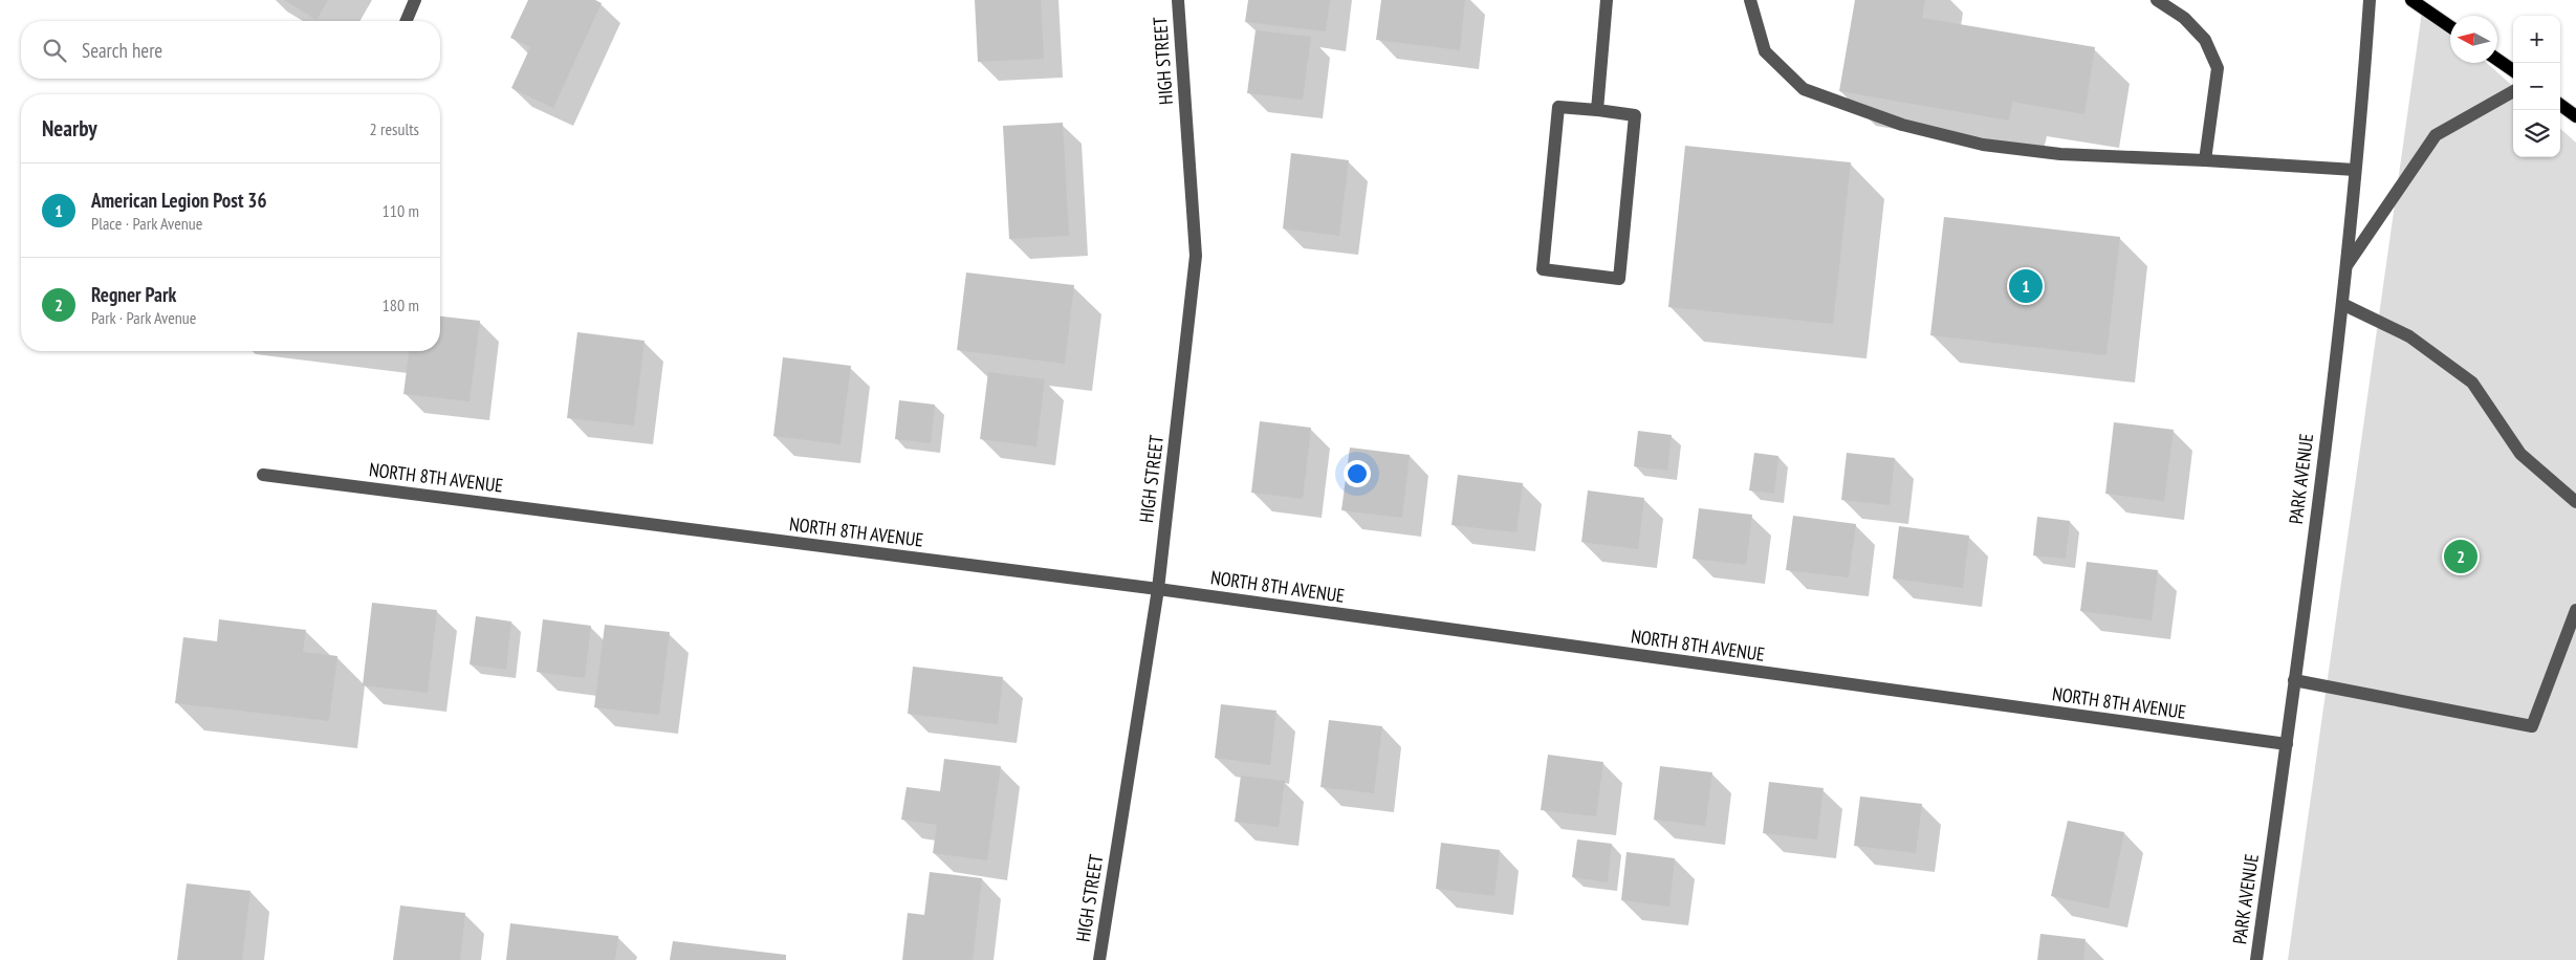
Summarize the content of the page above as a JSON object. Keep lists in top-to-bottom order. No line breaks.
{"streets":{"street":["HIGH STREET","NORTH 8TH AVENUE","PARK AVENUE"]},"crossings":[["HIGH STREET","NORTH 8TH AVENUE"],["NORTH 8TH AVENUE","PARK AVENUE"]],"north":"left","page":{"map_buttons":["+","−"],"search":"Search here","heading":["Nearby","2 results"],"list":[{"mark":"1","name":"American Legion Post 36","note":"Place · Park Avenue","value":"110 m"},{"mark":"2","name":"Regner Park","note":"Park · Park Avenue","value":"180 m"}],"pins":["1","2"]}}
